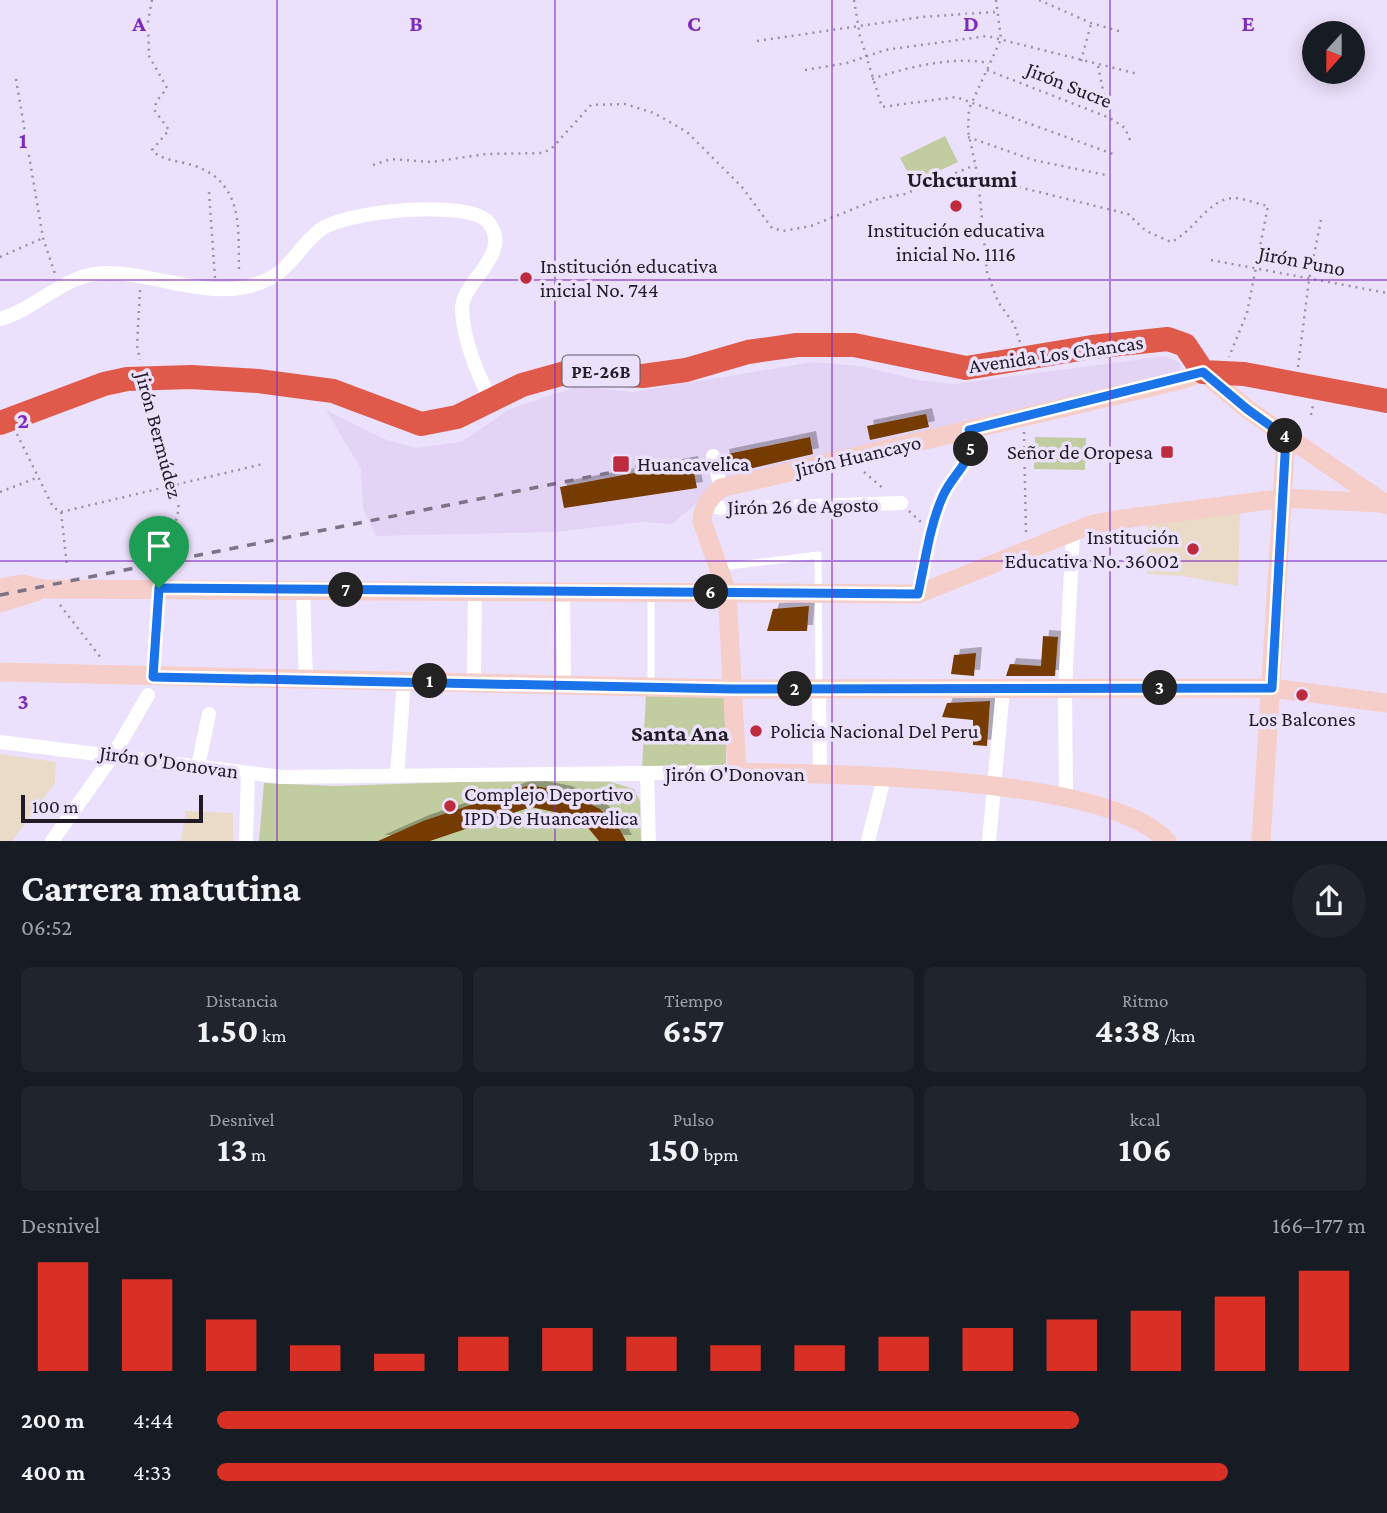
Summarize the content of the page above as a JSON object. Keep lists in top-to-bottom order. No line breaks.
{"streets":{"highway":["Avenida Los Chancas","PE-26B"],"main road":["Jirón Huancayo","Jirón O'Donovan"],"street":["Jirón 26 de Agosto"],"path":["Jirón Sucre","Jirón Puno","Jirón Bermúdez"]},"crossings":[["Avenida Los Chancas","PE-26B"],["Avenida Los Chancas","Jirón Bermúdez"],["Avenida Los Chancas","Jirón Huancayo"],["PE-26B","Jirón Huancayo"]],"districts":["Uchcurumi","Santa Ana"],"places":{"other":["Institución educativa inicial No. 1116","Institución educativa inicial No. 744","Institución Educativa No. 36002","Los Balcones","Policia Nacional Del Peru","Complejo Deportivo IPD De Huancavelica"],"transit":["Señor de Oropesa","Huancavelica"]},"scale_bar":"100 m","north":"bottom","page":{"pins":["4","5","7","6","1","3","2"],"scale":"100 m","heading":["Carrera matutina","06:52"],"stats":[["Distancia","1.50 km"],["Tiempo","6:57"],["Ritmo","4:38 /km"],["Desnivel","13 m"],["Pulso","150 bpm"],["kcal","106"]],"chart":["Desnivel","166–177 m"],"list":[{"name":"200 m","note":"4:44"},{"name":"400 m","note":"4:33"}]},"grid":{"columns":["A","B","C","D","E"],"rows":["1","2","3"]}}
